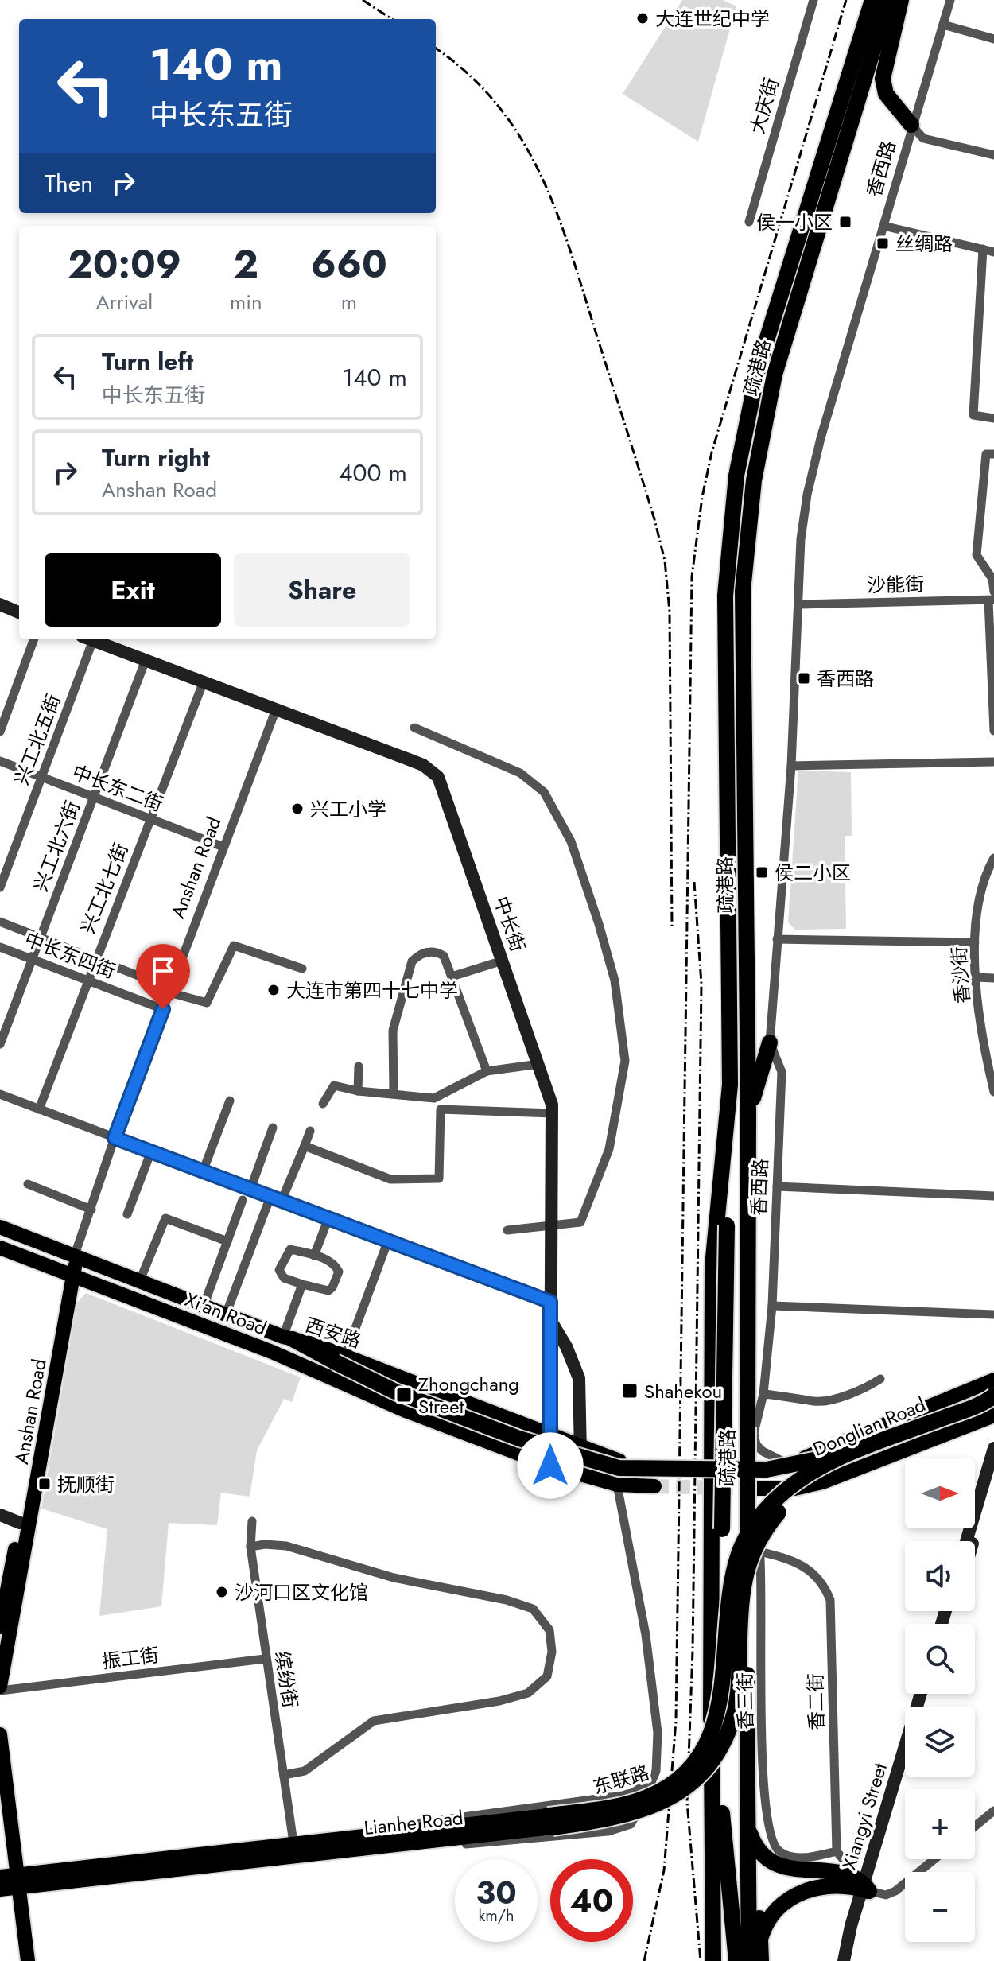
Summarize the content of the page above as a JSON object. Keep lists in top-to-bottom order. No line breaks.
{"streets":{"highway":["疏港路","Donglian Road","东联路","Lianhe Road"],"main road":["Anshan Road","Xi'an Road","西安路"],"street":["大庆街","香西路","沙能街","兴工北五街","中长东二街","兴工北六街","兴工北七街","中长街","中长东四街","香沙街","振工街","缤纷街","香三街","香二街","Xiangyi Street"]},"crossings":[["香西路","沙能街"],["兴工北五街","中长东二街"],["中长东二街","兴工北六街"],["中长东二街","Anshan Road"],["中长东二街","兴工北七街"],["兴工北六街","中长街"],["兴工北六街","中长东四街"],["Anshan Road","中长街"],["Anshan Road","中长东四街"],["Anshan Road","Xi'an Road"],["Anshan Road","西安路"],["Anshan Road","振工街"],["兴工北七街","中长街"],["兴工北七街","中长东四街"],["中长街","Xi'an Road"],["中长街","西安路"],["Donglian Road","东联路"],["振工街","缤纷街"],["缤纷街","Lianhe Road"],["香三街","香二街"],["东联路","Lianhe Road"]],"places":{"other":["大连世纪中学","兴工小学","大连市第四十七中学","沙河口区文化馆"],"transit":["侯一小区","丝绸路","香西路","侯二小区","Shahekou","Zhongchang Street","抚顺街"]},"north":"right","page":{"turn":["140 m","中长东五街"],"then":"Then","eta":["20:09","Arrival","2","min","660","m"],"list":[{"name":"Turn left","note":"中长东五街","value":"140 m"},{"name":"Turn right","note":"Anshan Road","value":"400 m"}],"buttons":["Exit","Share"],"map_buttons":["+","−"],"speed":"30 km/h","limit":"40"}}
